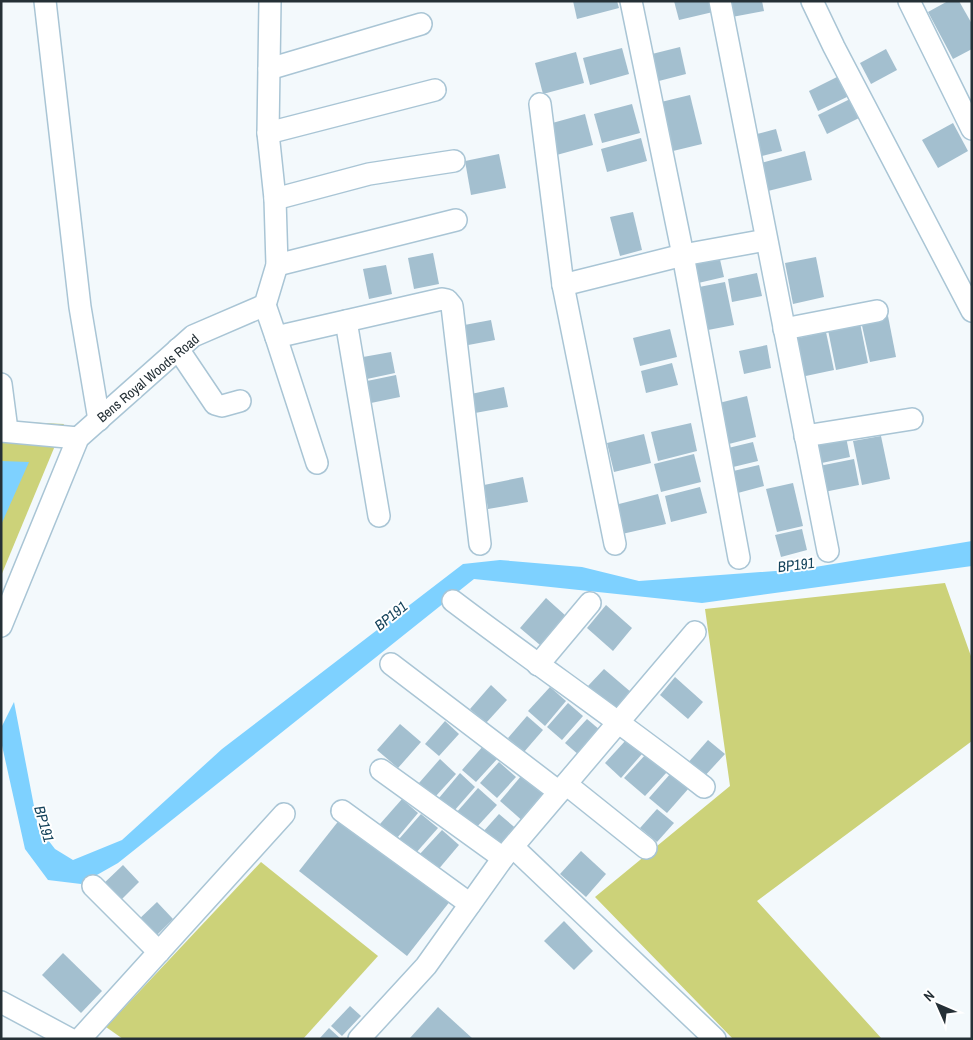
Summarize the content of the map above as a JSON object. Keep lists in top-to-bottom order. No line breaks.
{"streets":{"street":["Bens Royal Woods Road"]},"water":["BP191"],"north":"top left"}
